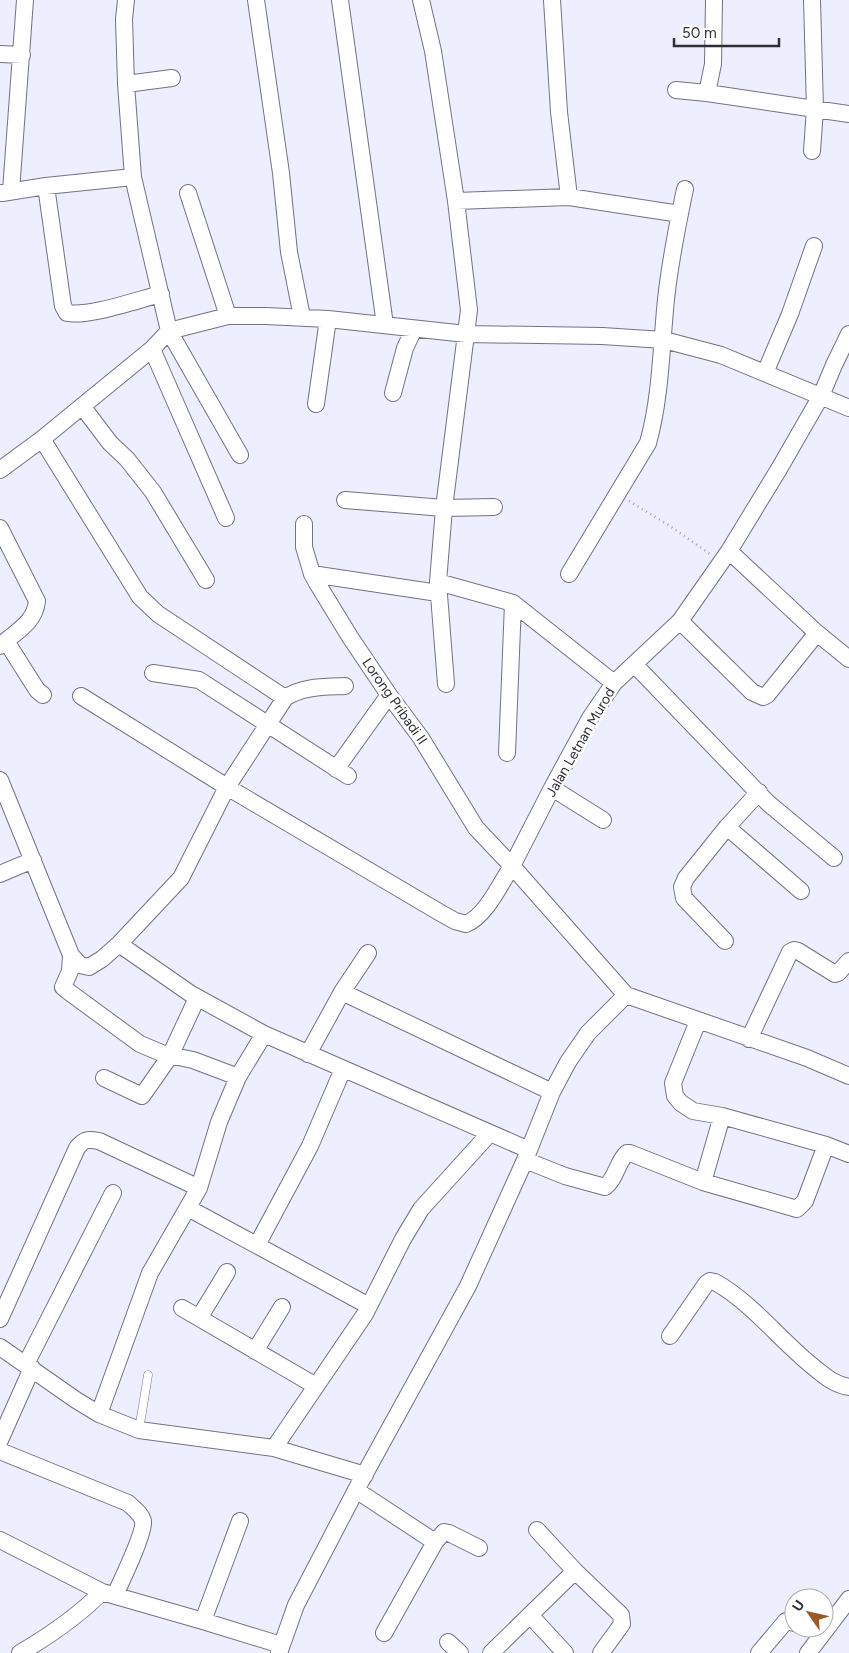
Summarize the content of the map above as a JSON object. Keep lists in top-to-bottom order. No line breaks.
{"streets":{"street":["Lorong Pribadi II","Jalan Letnan Murod"]},"crossings":[["Lorong Pribadi II","Jalan Letnan Murod"]],"scale_bar":"50 m","north":"top left"}
